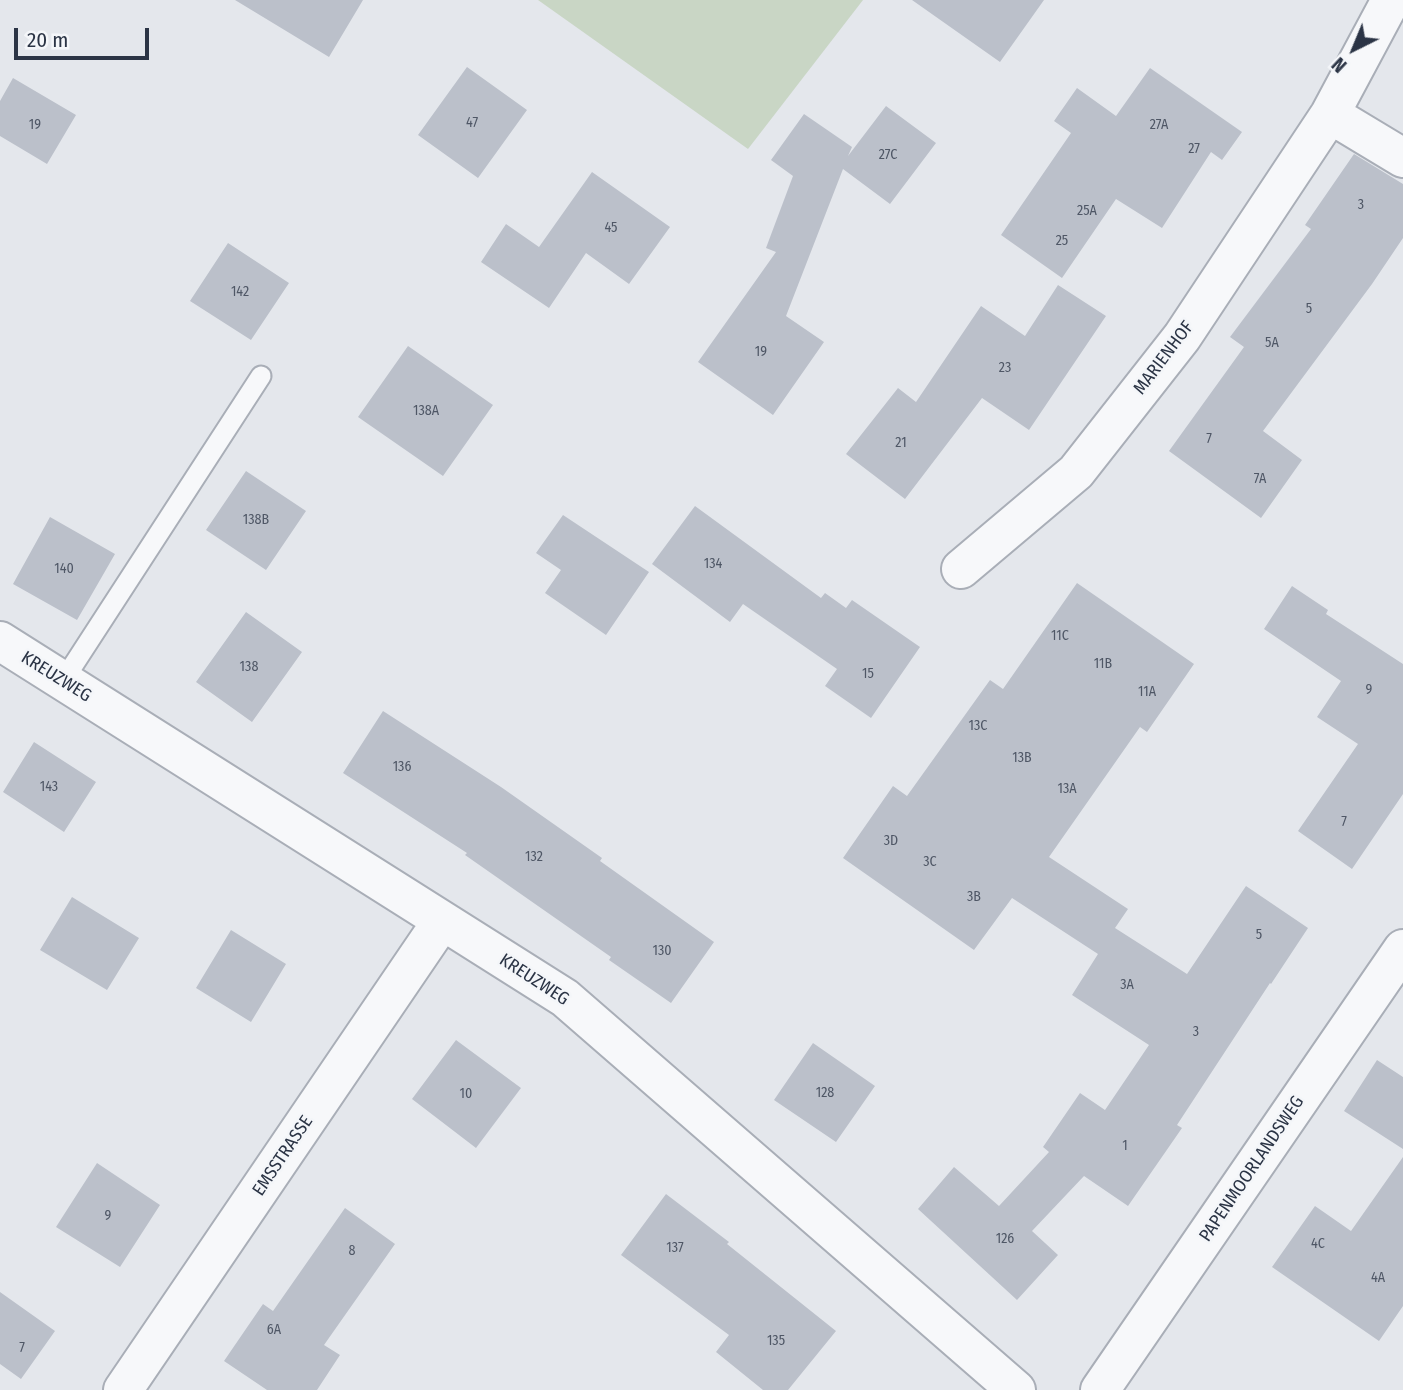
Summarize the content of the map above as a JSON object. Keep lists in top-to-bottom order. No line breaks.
{"streets":{"street":["MARIENHOF","KREUZWEG","EMSSTRASSE","PAPENMOORLANDSWEG"]},"crossings":[["KREUZWEG","EMSSTRASSE"]],"house_numbers":["47","19","27A","27","27C","3","25A","45","25","142","5","5A","19","23","138A","7","21","7A","138B","134","140","11C","11B","138","15","9","11A","13C","13B","136","143","13A","7","3D","132","3C","3B","5","130","3A","3","128","10","1","9","126","4C","137","8","4A","6A","135","7"],"scale_bar":"20 m","north":"bottom left"}
